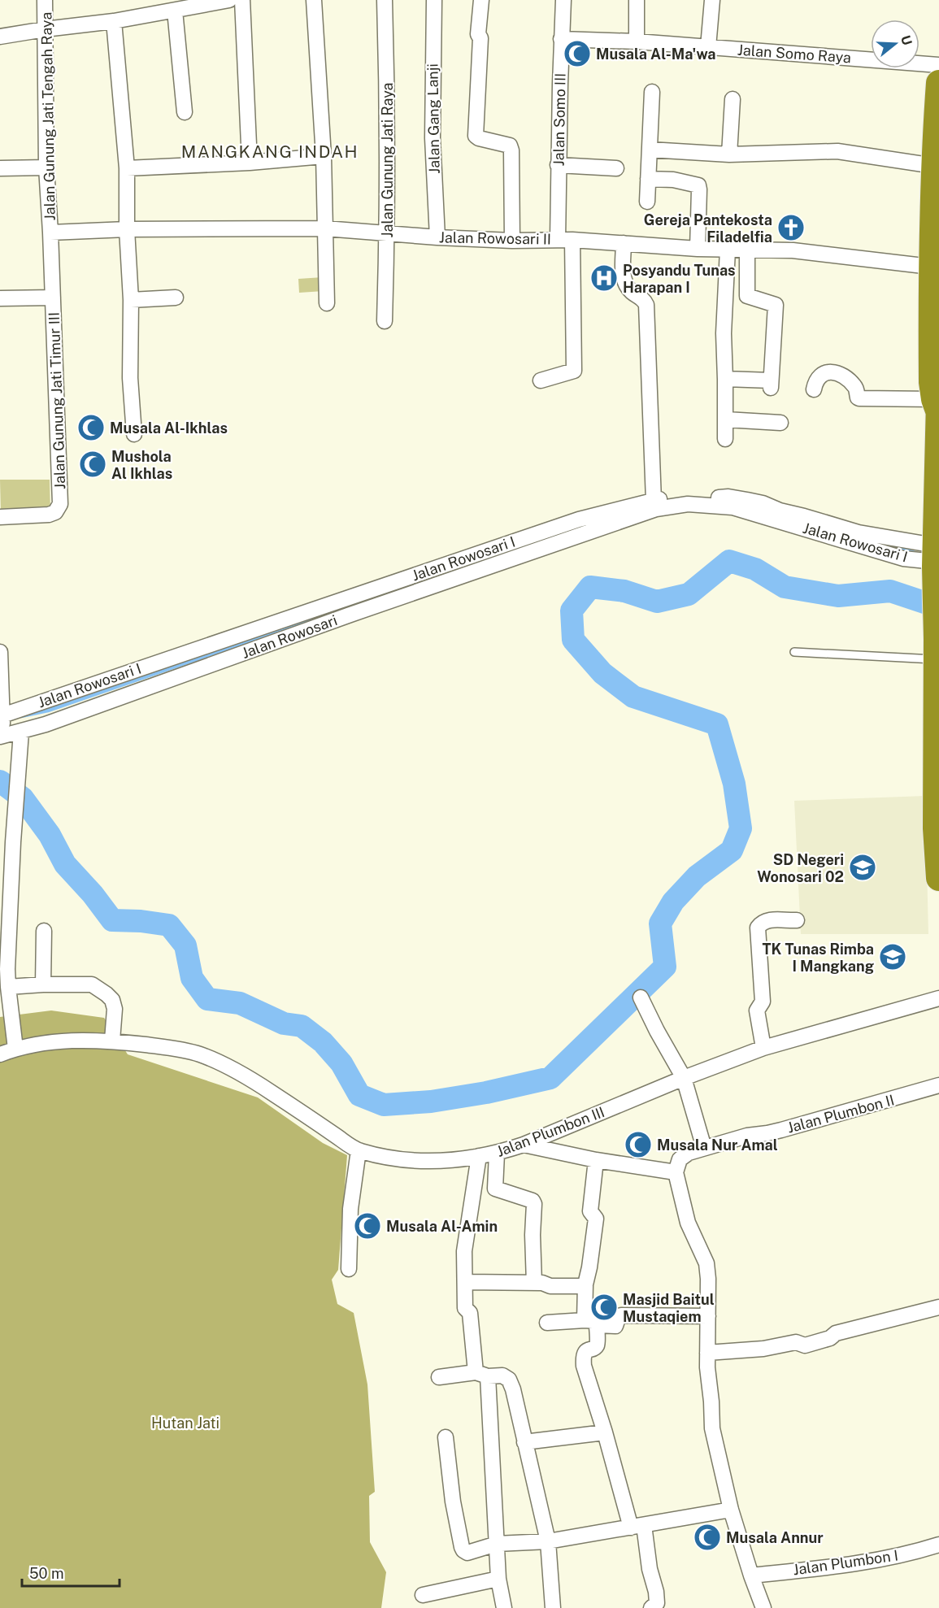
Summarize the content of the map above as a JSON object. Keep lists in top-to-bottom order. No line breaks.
{"streets":{"street":["Jalan Somo Raya","Jalan Gunung Jati Tengah Raya","Jalan Gang Lanji","Jalan Somo III","Jalan Gunung Jati Raya","Jalan Rowosari II","Jalan Gunung Jati Timur III","Jalan Rowosari I","Jalan Rowosari","Jalan Plumbon II","Jalan Plumbon III","Jalan Plumbon I"]},"crossings":[["Jalan Somo Raya","Jalan Somo III"],["Jalan Gunung Jati Tengah Raya","Jalan Rowosari II"],["Jalan Gunung Jati Tengah Raya","Jalan Gunung Jati Timur III"],["Jalan Gang Lanji","Jalan Rowosari II"],["Jalan Somo III","Jalan Rowosari II"],["Jalan Gunung Jati Raya","Jalan Rowosari II"],["Jalan Rowosari II","Jalan Gunung Jati Timur III"],["Jalan Rowosari I","Jalan Rowosari"]],"districts":["MANGKANG INDAH"],"parks":["Hutan Jati"],"places":{"mosque":["Musala Al-Ma'wa","Musala Al-Ikhlas","Mushola Al Ikhlas","Musala Nur Amal","Musala Al-Amin","Masjid Baitul Mustaqiem","Musala Annur"],"church":["Gereja Pantekosta Filadelfia"],"hospital":["Posyandu Tunas Harapan I"],"school or university":["SD Negeri Wonosari 02","TK Tunas Rimba I Mangkang"]},"scale_bar":"50 m","north":"right"}
